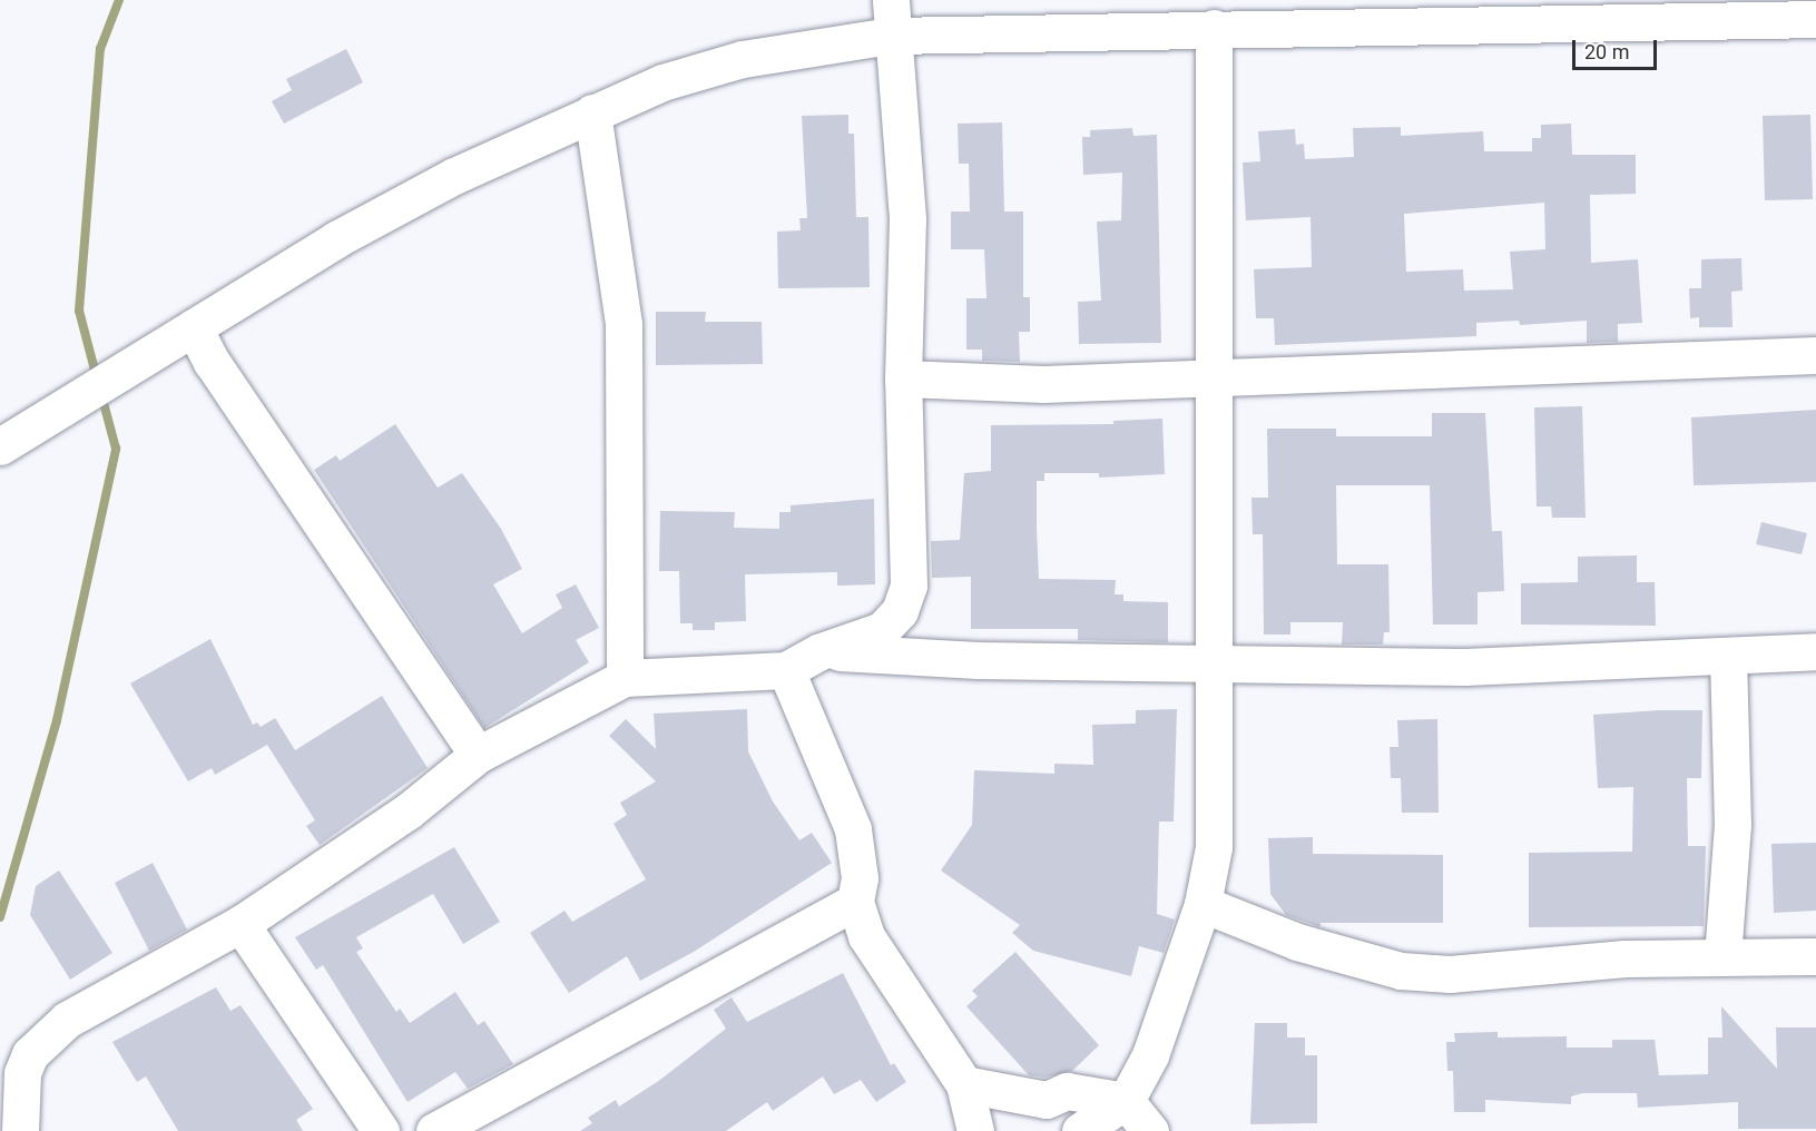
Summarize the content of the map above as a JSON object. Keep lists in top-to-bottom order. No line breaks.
{"scale_bar":"20 m"}
